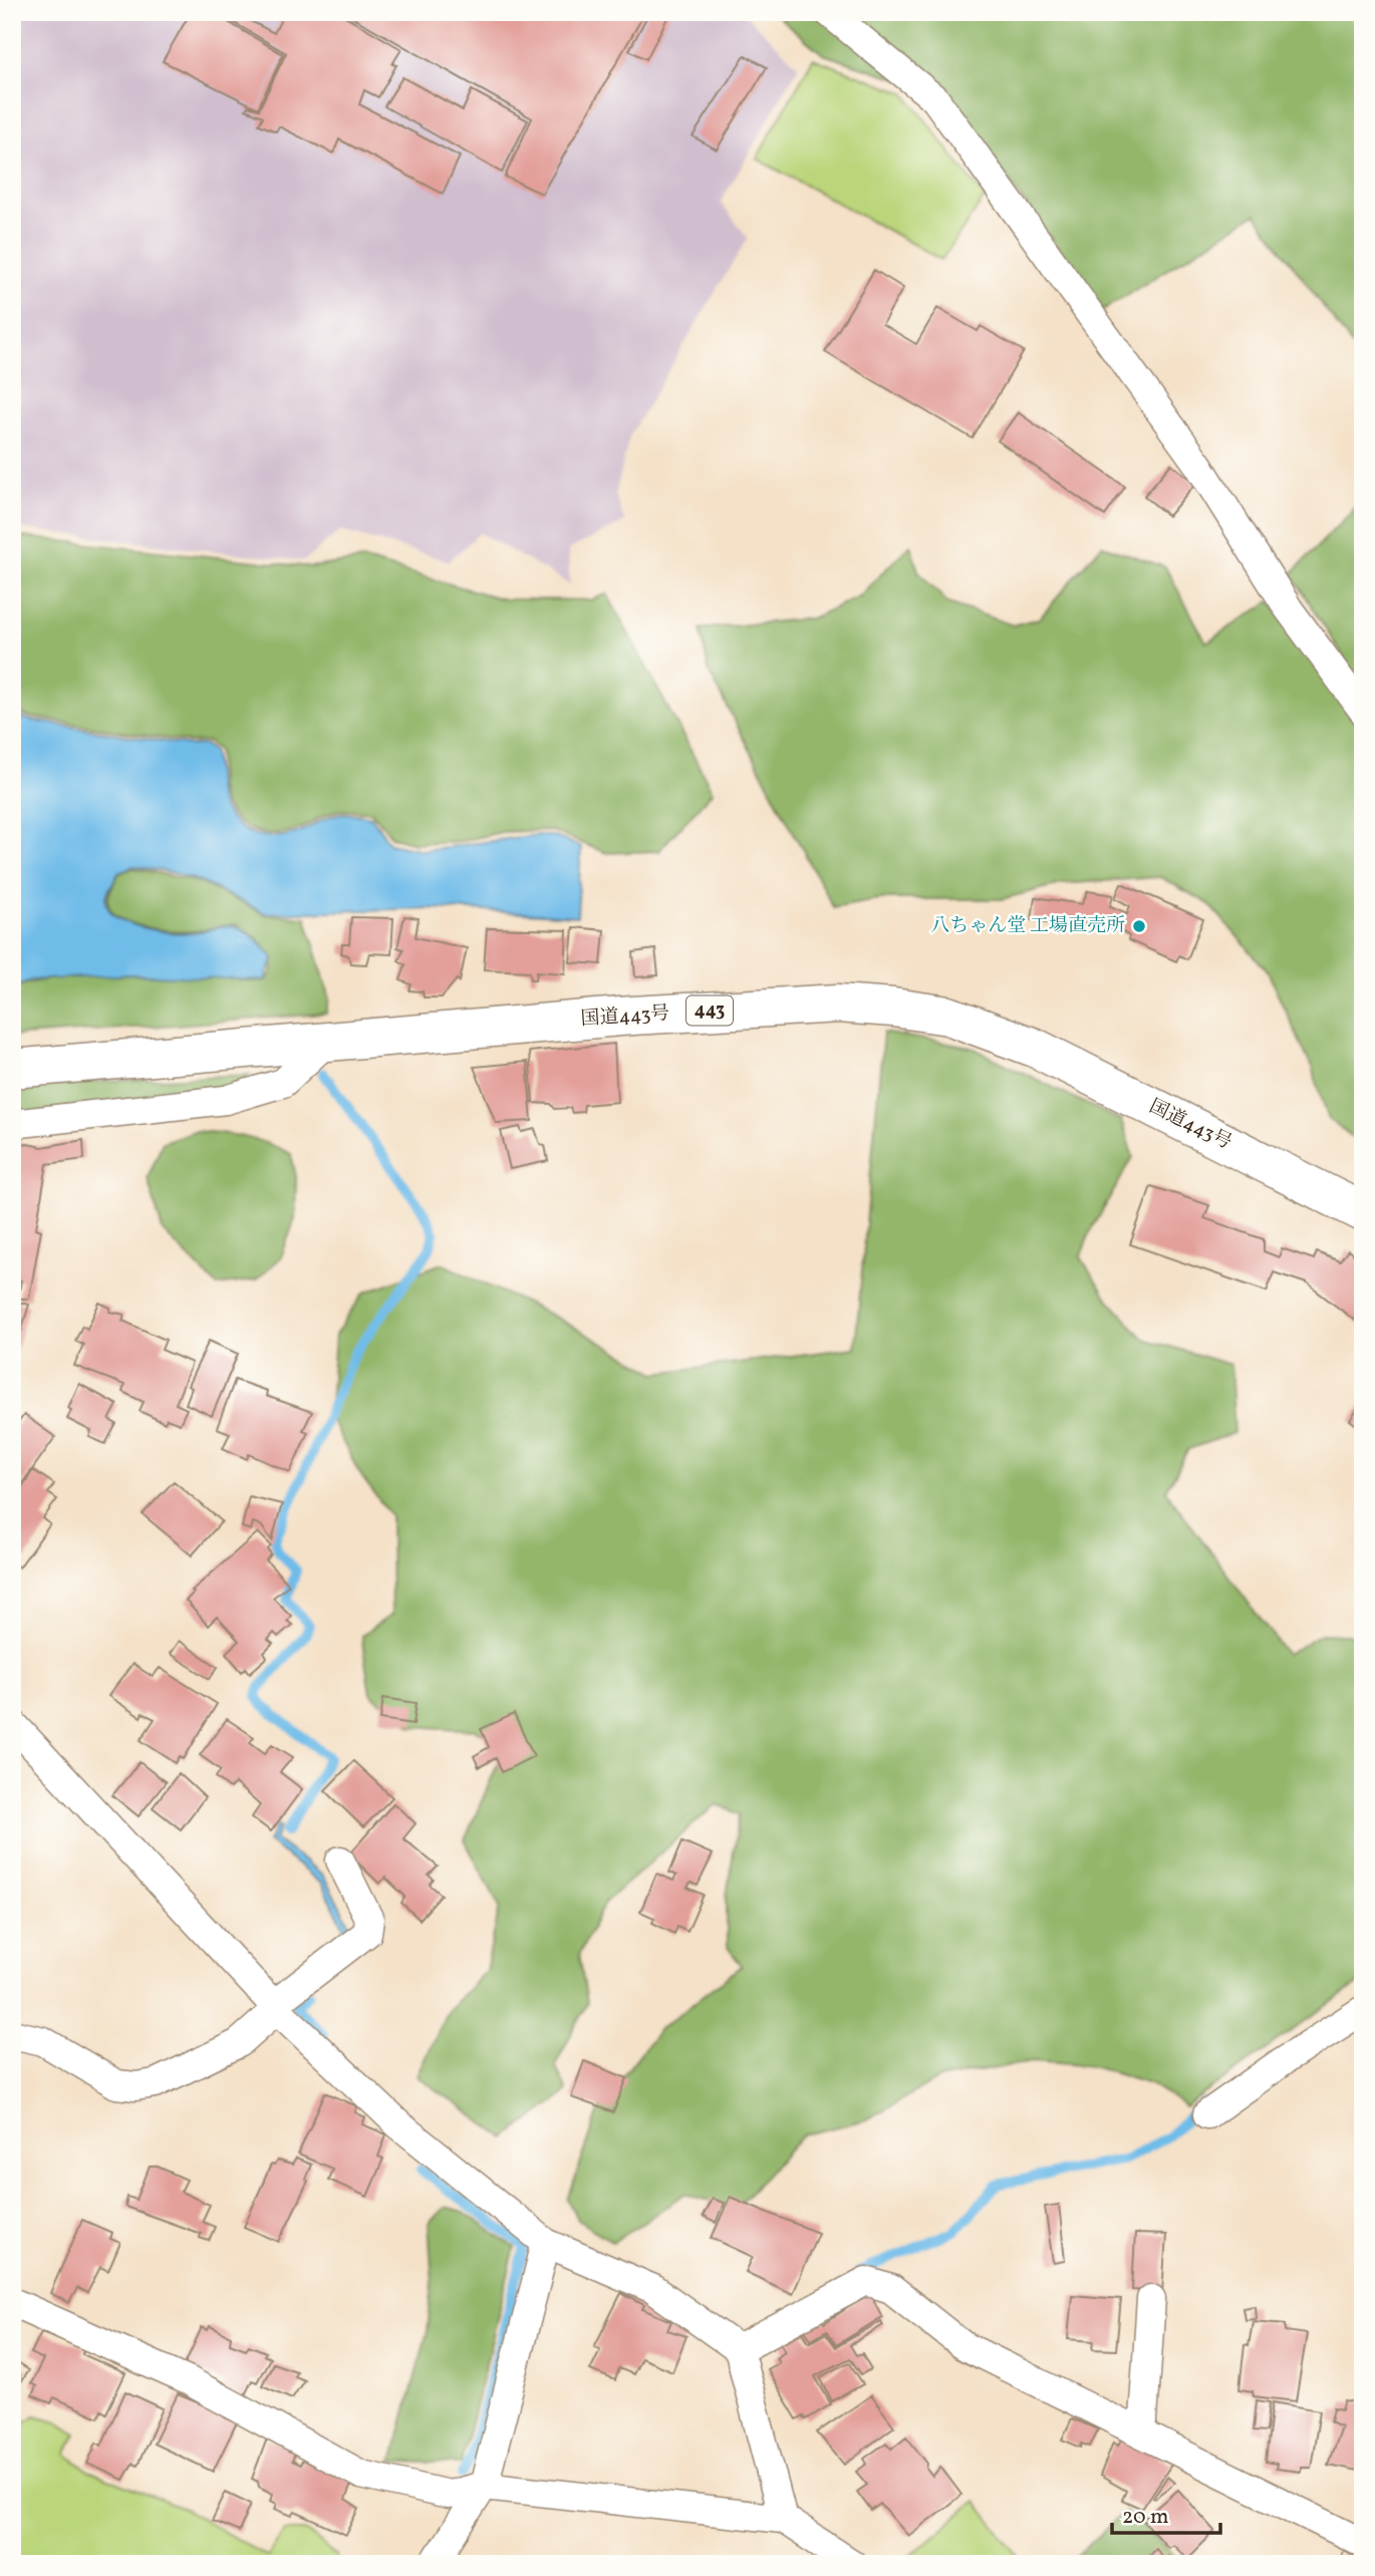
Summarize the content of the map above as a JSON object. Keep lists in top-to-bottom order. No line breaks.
{"streets":{"highway":["443","国道443号"]},"places":["八ちゃん堂 工場直売所"],"scale_bar":"20 m"}
